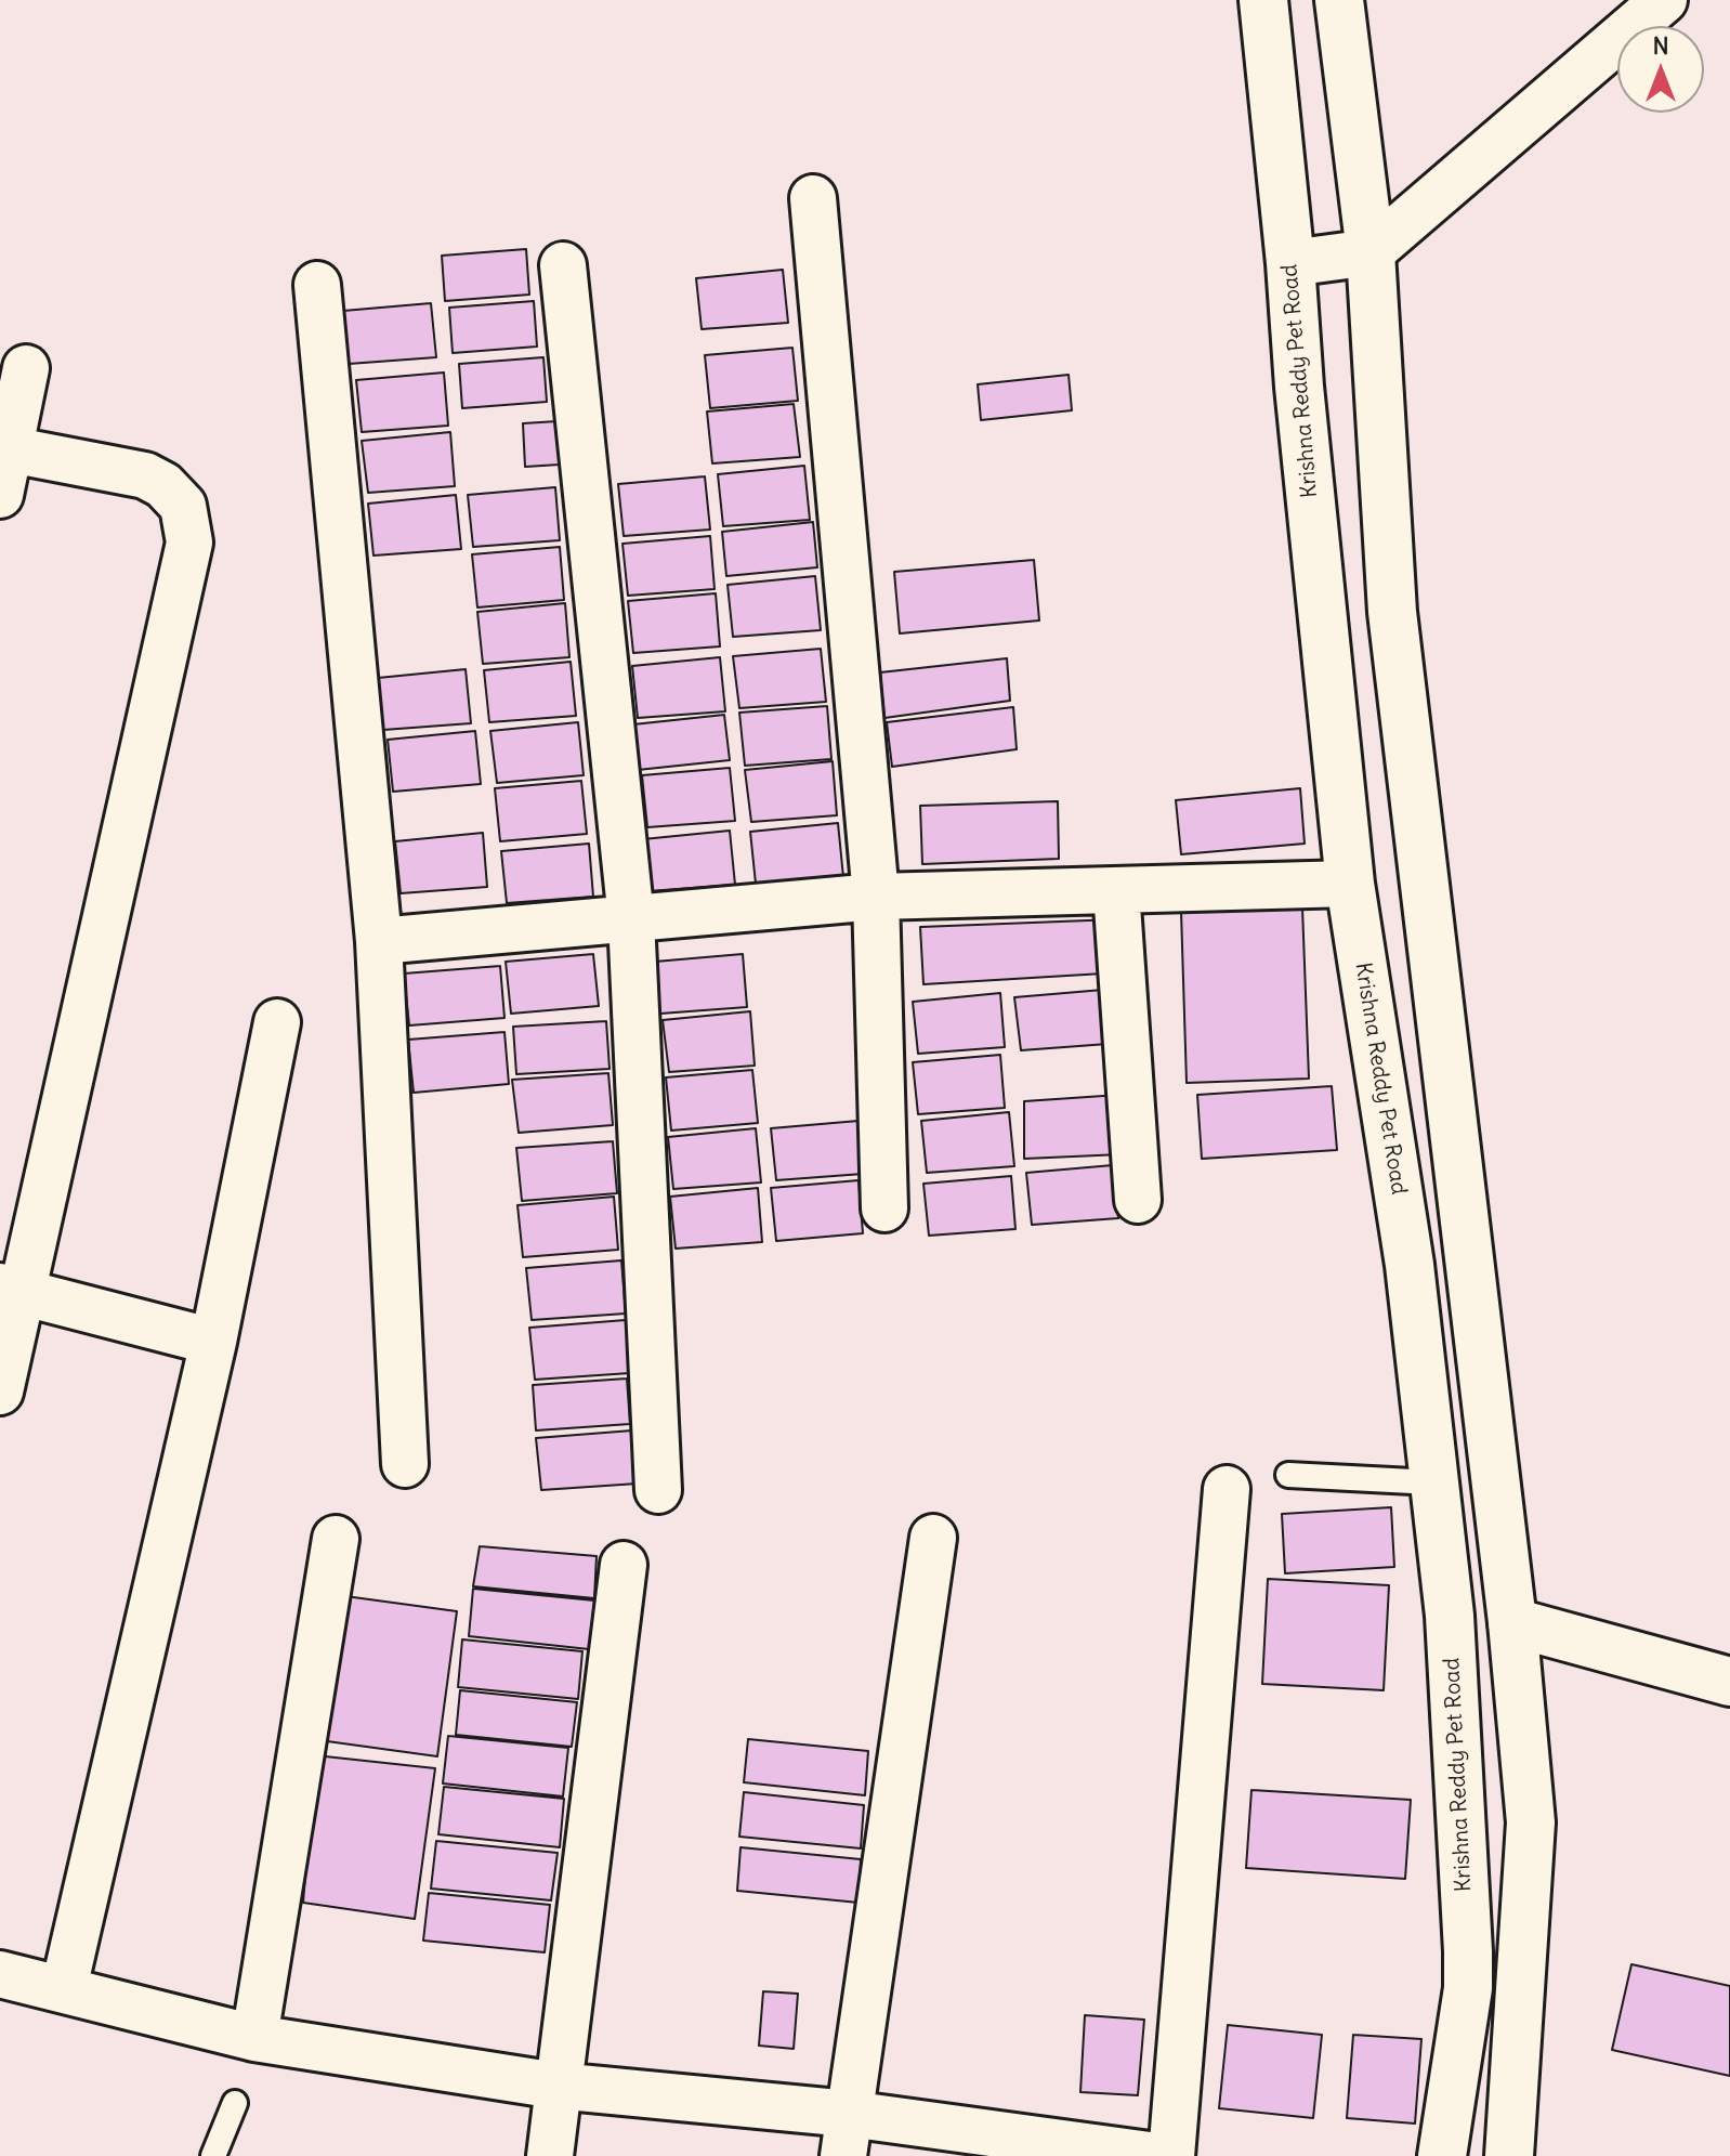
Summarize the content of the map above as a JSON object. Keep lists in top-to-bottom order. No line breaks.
{"streets":{"main road":["Krishna Reddy Pet Road"]},"north":"top"}
